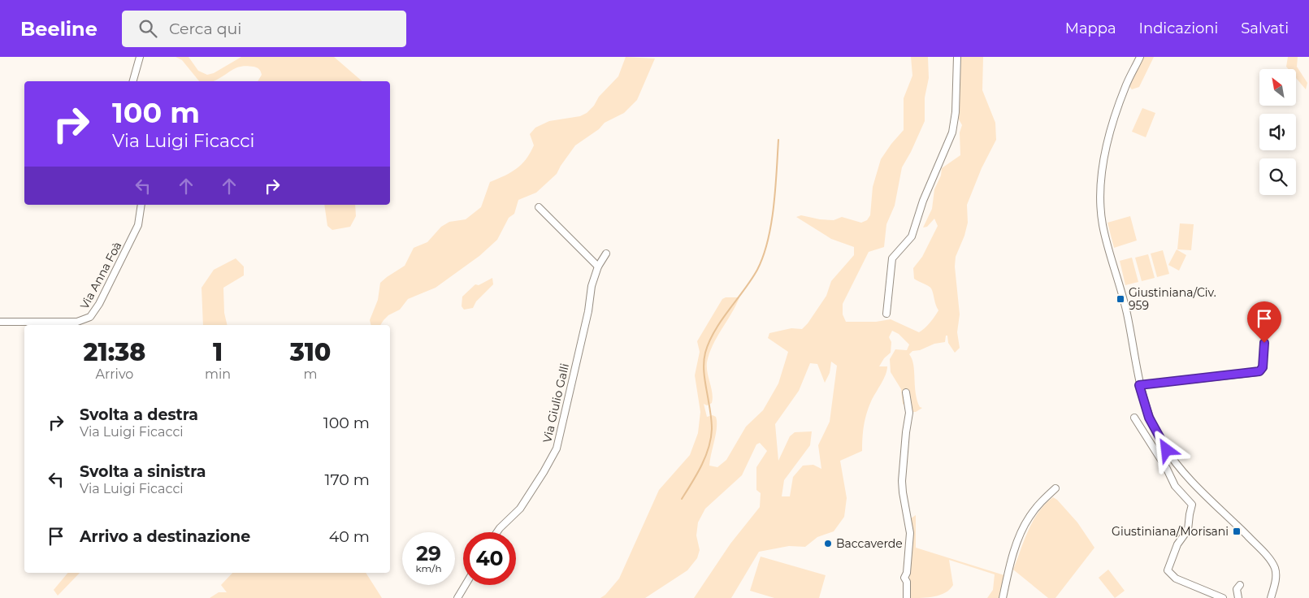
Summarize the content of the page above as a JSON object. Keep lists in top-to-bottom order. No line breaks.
{"streets":{"street":["Via Anna Foà","Via Giulio Galli"]},"places":{"transit":["Giustiniana/Civ. 959","Giustiniana/Morisani"],"other":["Baccaverde"]},"north":"top left","page":{"header":"Beeline","search":"Cerca qui","nav":["Mappa","Indicazioni","Salvati"],"turn":["100 m","Via Luigi Ficacci"],"eta":["21:38","Arrivo","1","min","310","m"],"list":[{"name":"Svolta a destra","note":"Via Luigi Ficacci","value":"100 m"},{"name":"Svolta a sinistra","note":"Via Luigi Ficacci","value":"170 m"},{"name":"Arrivo a destinazione","value":"40 m"}],"speed":"29 km/h","limit":"40"}}
